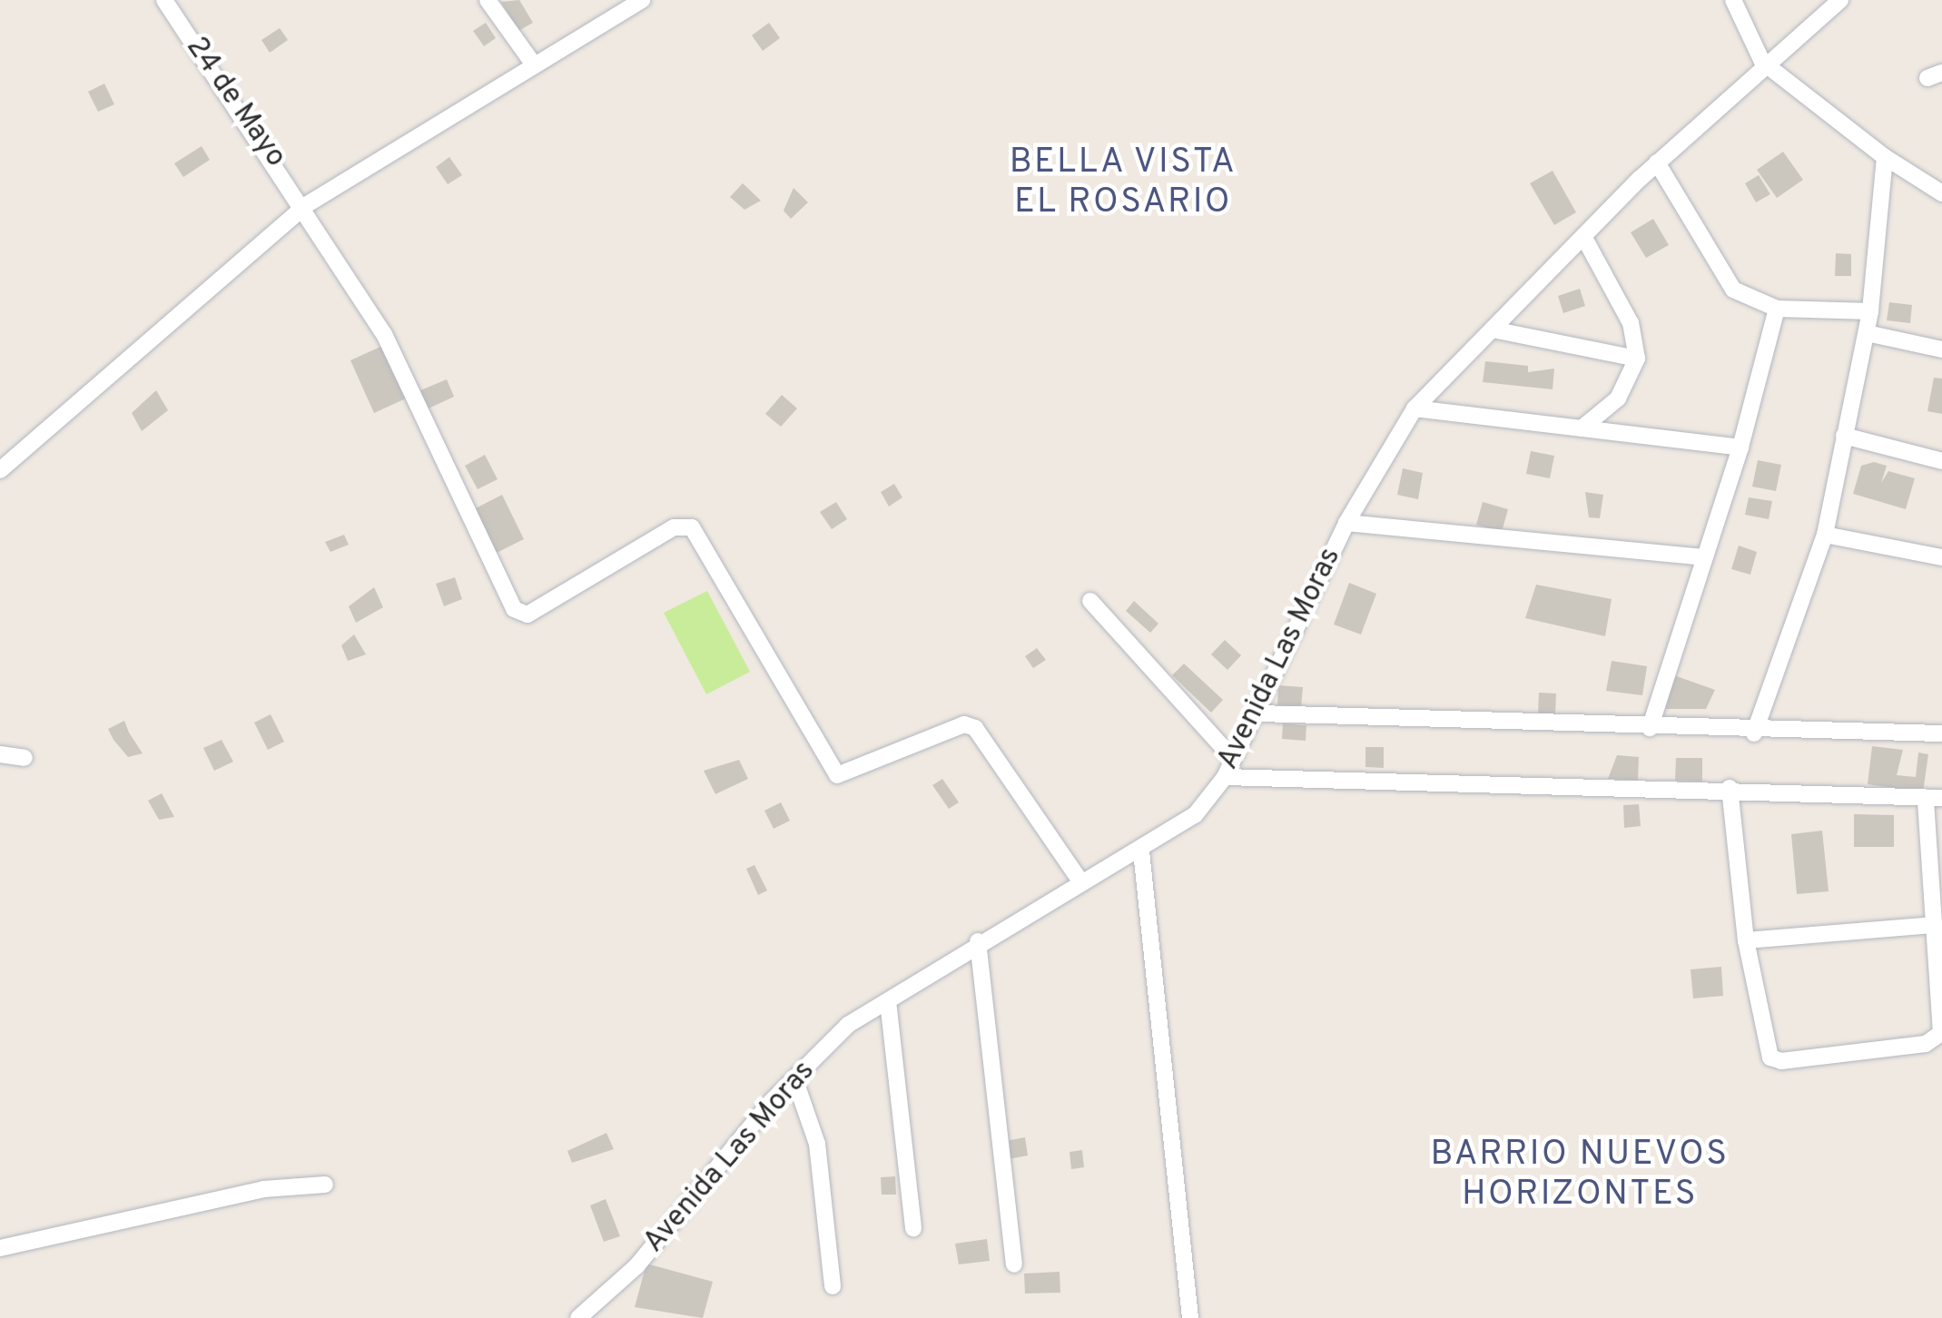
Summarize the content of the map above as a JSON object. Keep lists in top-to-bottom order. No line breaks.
{"streets":{"street":["24 de Mayo","Avenida Las Moras"]},"crossings":[["24 de Mayo","Avenida Las Moras"]],"districts":["BELLA VISTA EL ROSARIO","BARRIO NUEVOS HORIZONTES"]}
